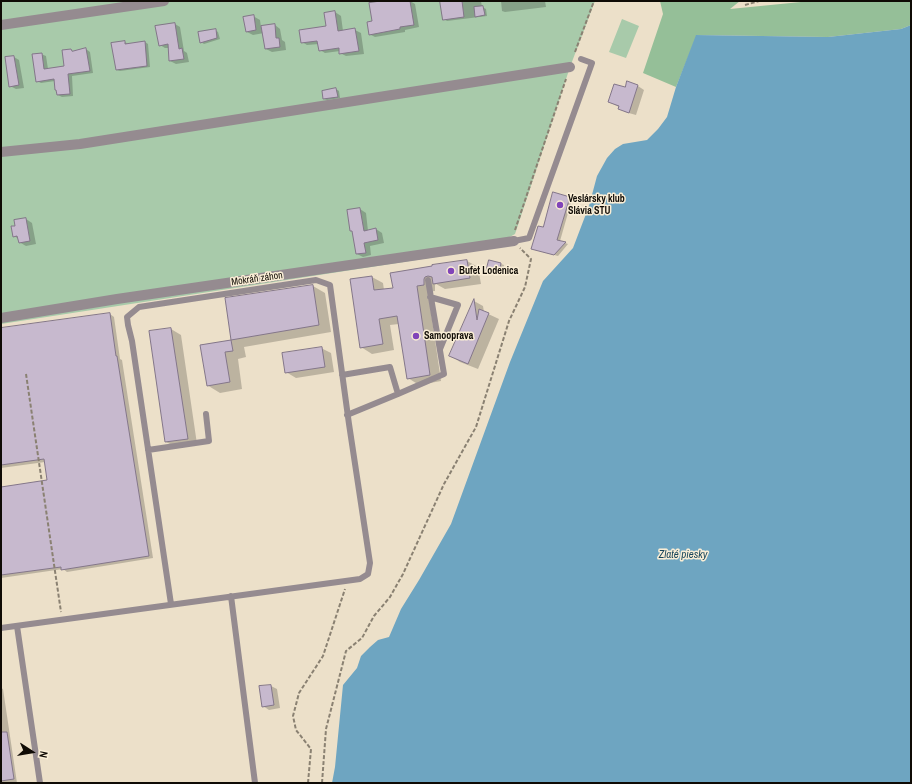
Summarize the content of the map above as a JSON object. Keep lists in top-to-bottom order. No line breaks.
{"streets":{"street":["Mokráň záhon"]},"water":["Zlaté piesky"],"places":["Veslársky klub Slávia STU","Bufet Lodenica","Samooprava"],"north":"right"}
